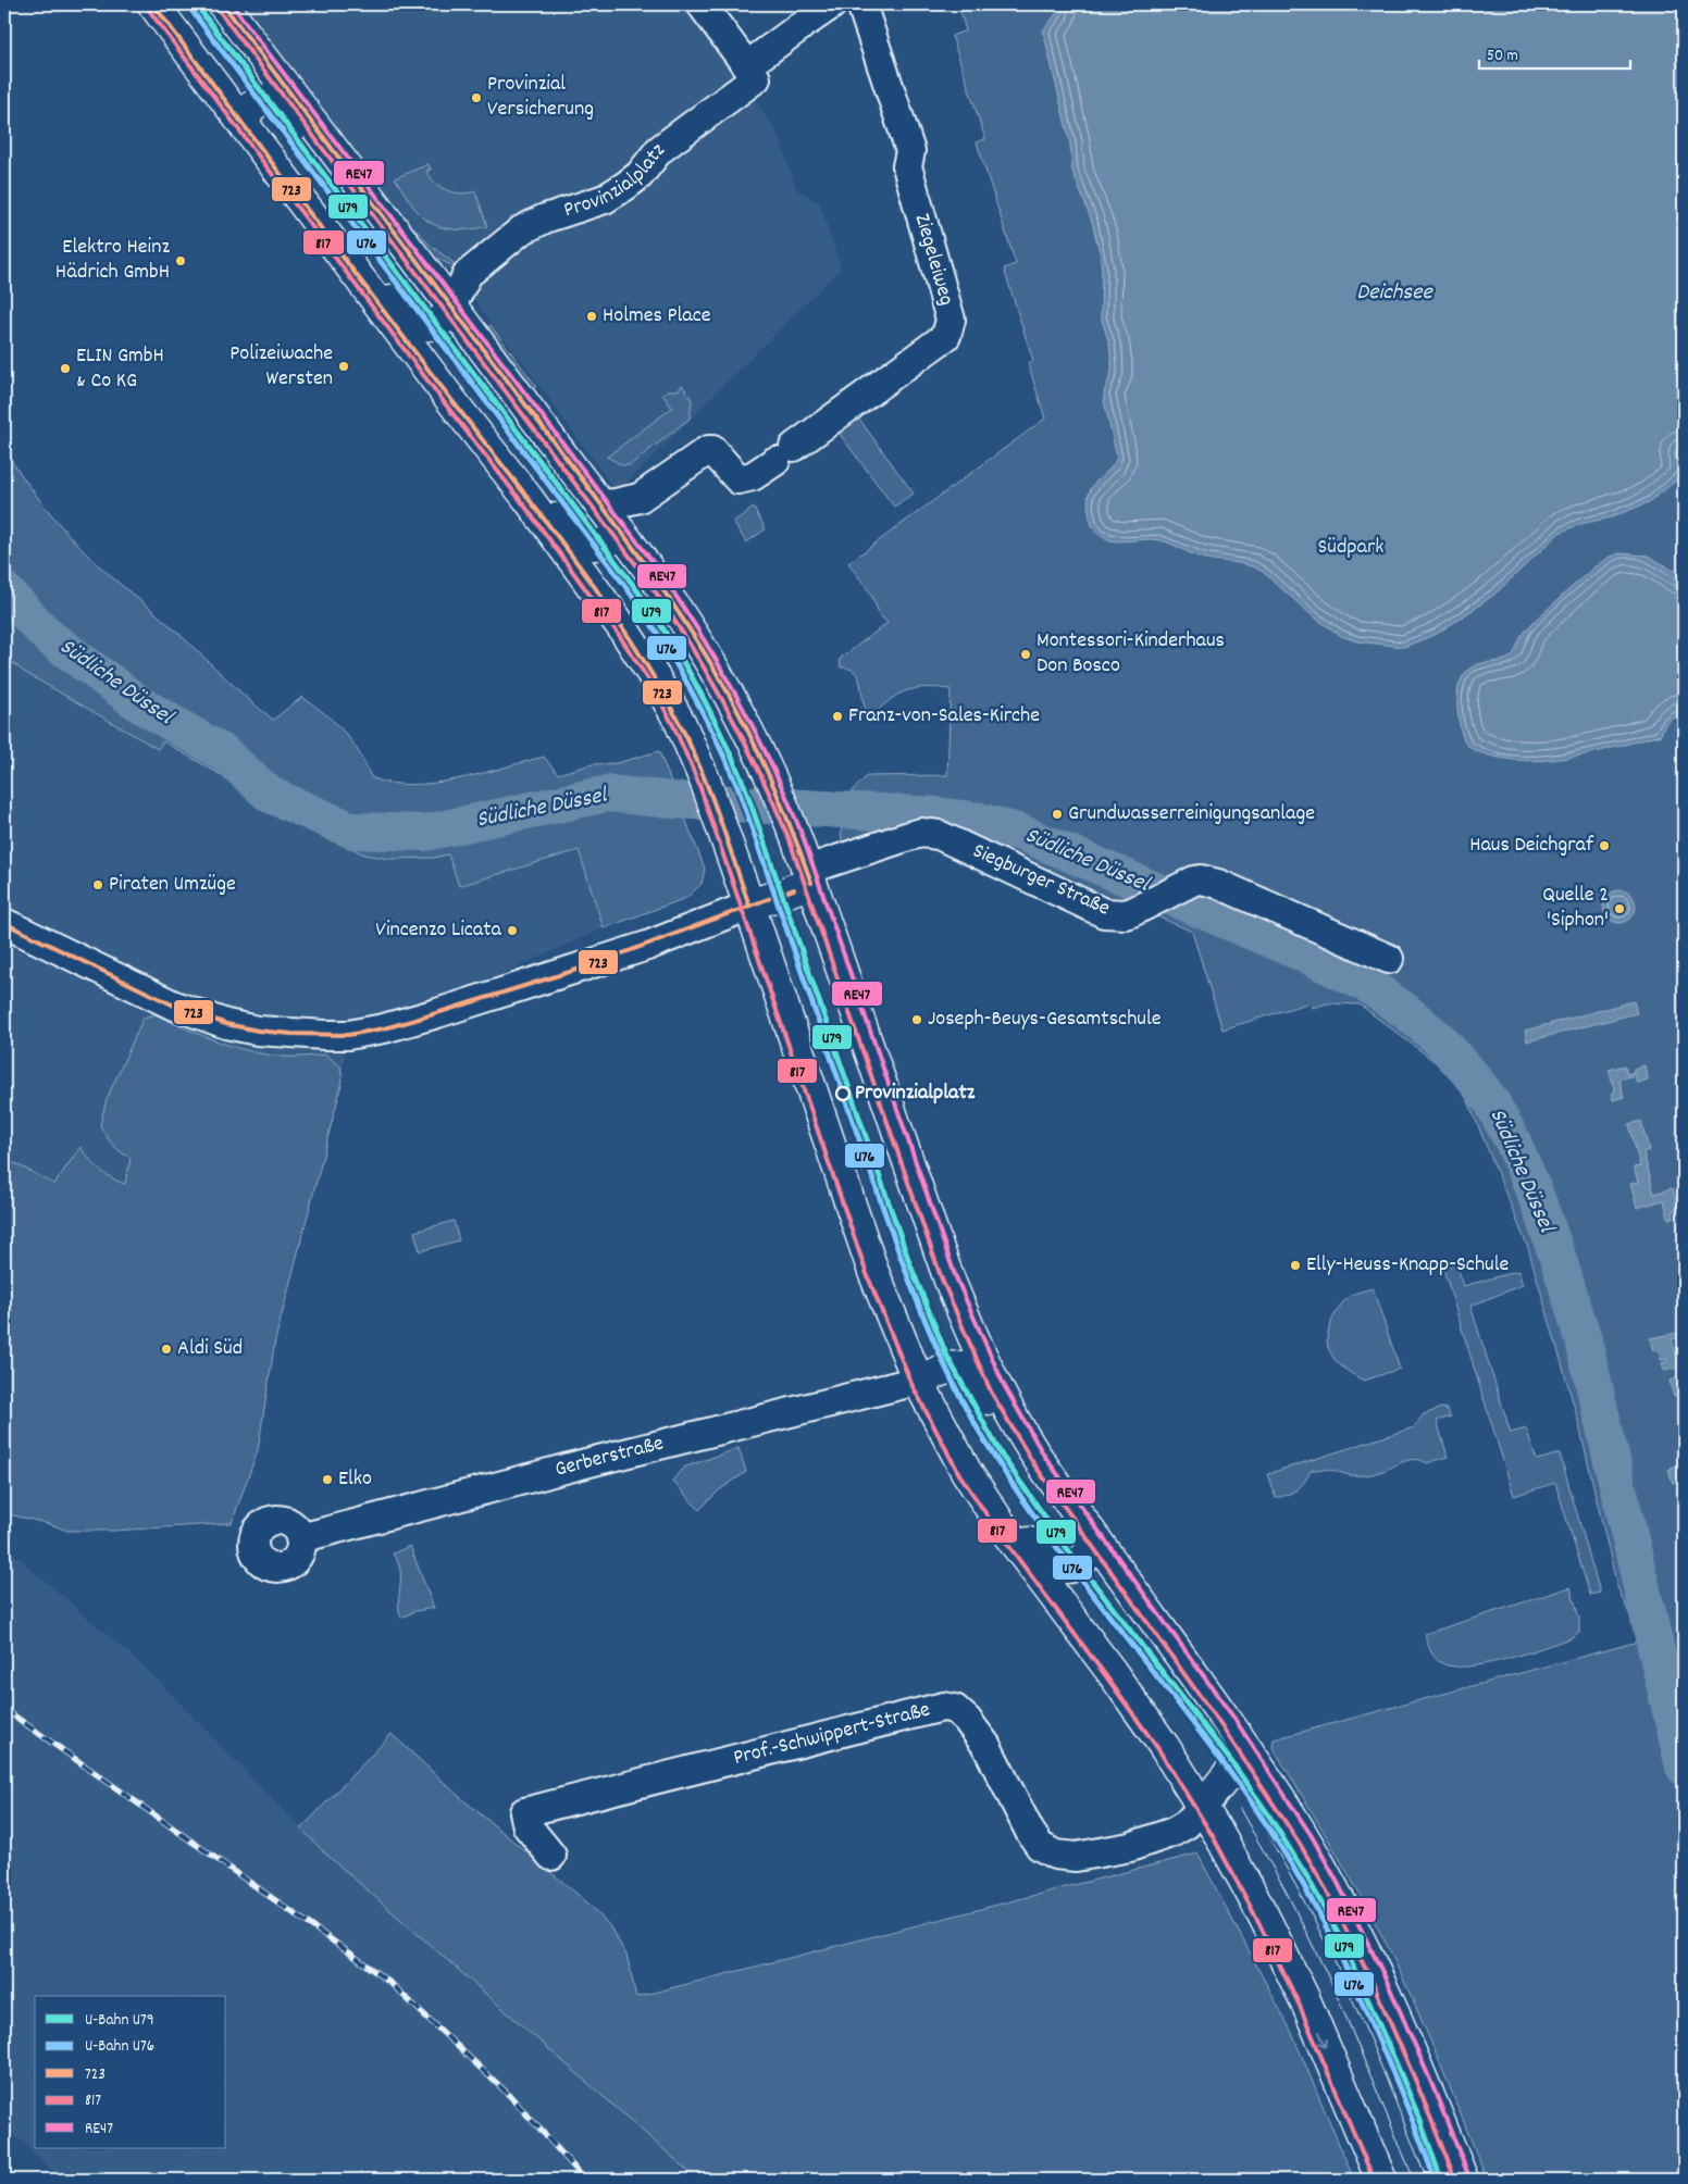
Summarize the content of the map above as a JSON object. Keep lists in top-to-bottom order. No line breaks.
{"streets":{"main road":["Siegburger Straße"],"street":["Provinzialplatz","Ziegeleiweg","Gerberstraße","Prof.-Schwippert-Straße"]},"water":["Deichsee","Südliche Düssel"],"parks":["Südpark"],"places":["Provinzial Versicherung","Elektro Heinz Hädrich GmbH","Holmes Place","Polizeiwache Wersten","ELIN GmbH & Co KG","Montessori-Kinderhaus Don Bosco","Franz-von-Sales-Kirche","Grundwasserreinigungsanlage","Haus Deichgraf","Piraten Umzüge","Quelle 2 'Siphon'","Vincenzo Licata","Joseph-Beuys-Gesamtschule","Provinzialplatz","Elly-Heuss-Knapp-Schule","Aldi Süd","Elko"],"lines":["metro line U79","transit line 723","transit line RE47","metro line U76","transit line 817"],"legend":["U-Bahn U79","U-Bahn U76","723","817","RE47"],"scale_bar":"50 m"}
